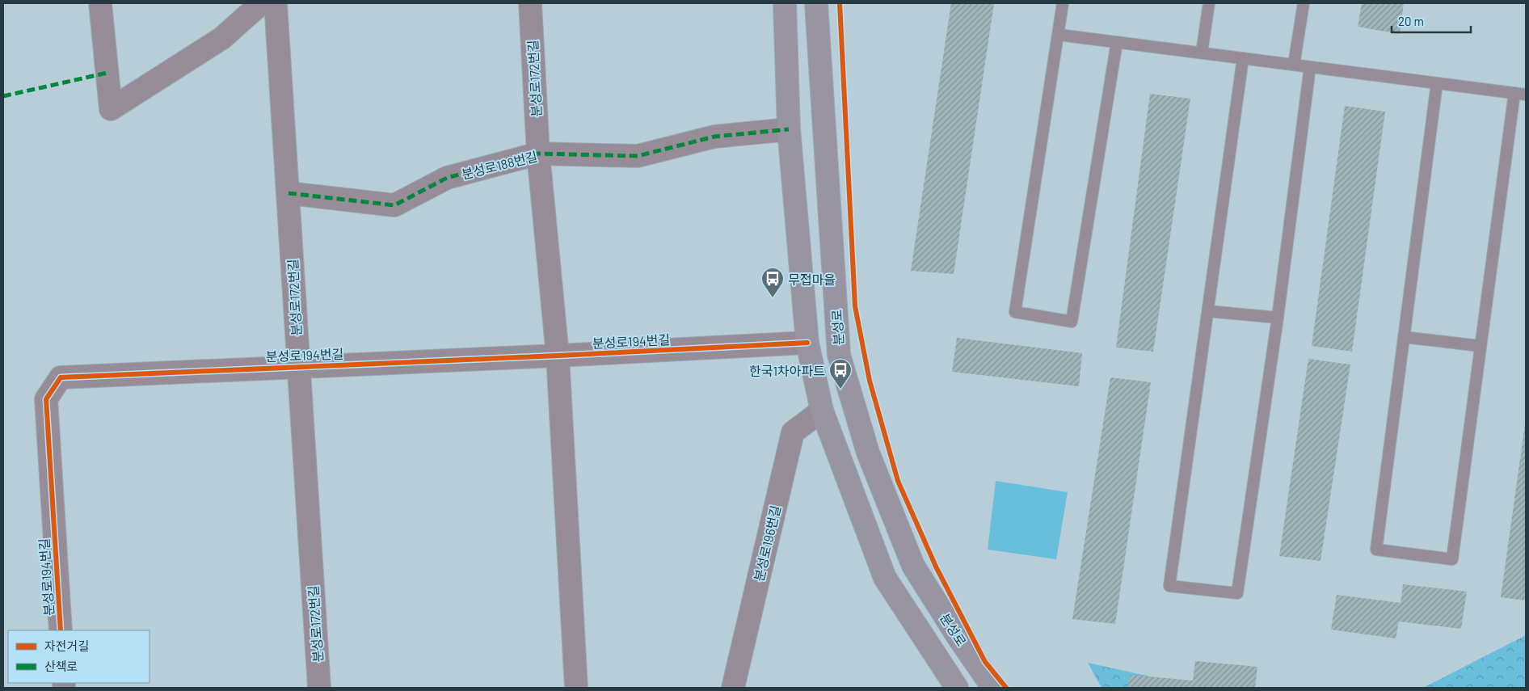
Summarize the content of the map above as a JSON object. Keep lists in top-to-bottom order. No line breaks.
{"streets":{"main road":["분성로"],"street":["분성로172번길","분성로188번길","분성로194번길","분성로196번길"]},"crossings":[["분성로172번길","분성로188번길"],["분성로172번길","분성로194번길"]],"places":{"bus stop":["무접마을","한국1차아파트"]},"legend":["자전거길","산책로"],"scale_bar":"20 m"}
